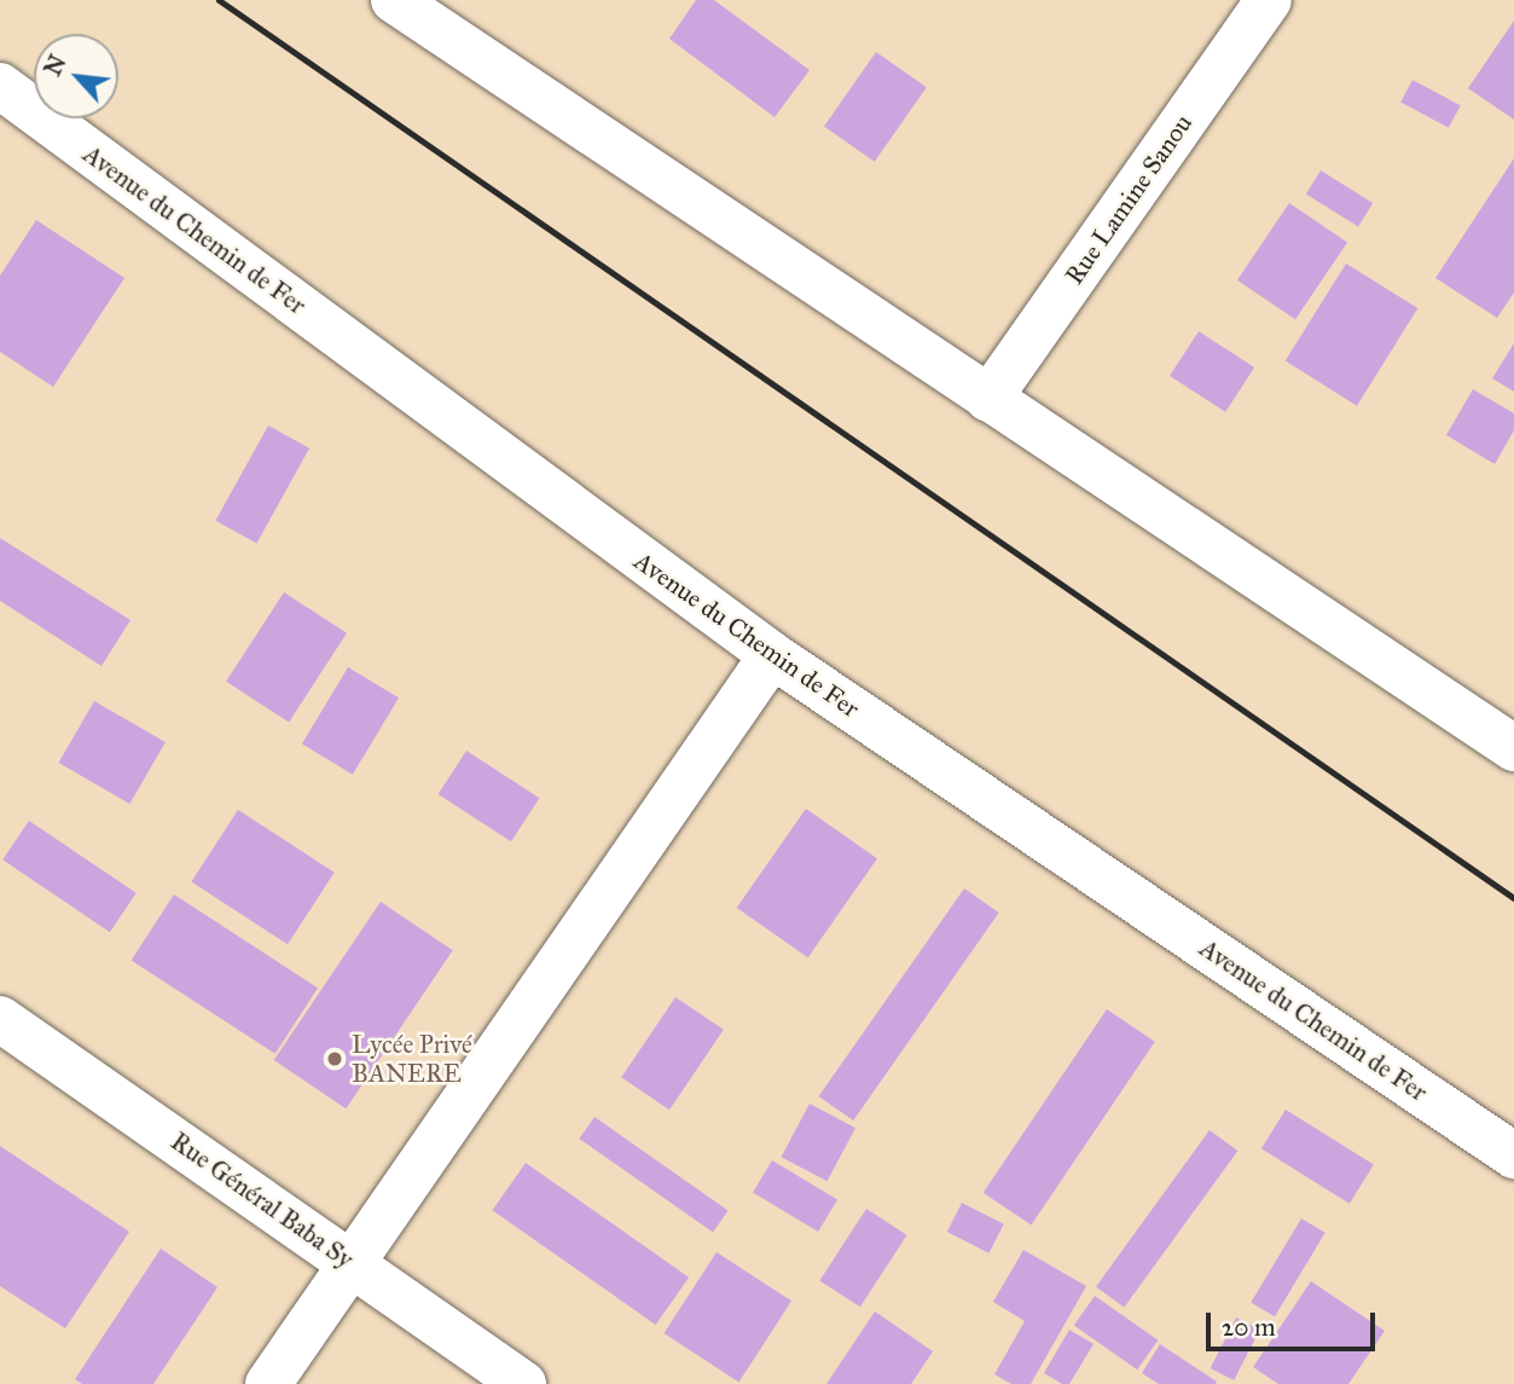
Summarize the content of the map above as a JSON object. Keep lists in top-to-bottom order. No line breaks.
{"streets":{"street":["Rue Lamine Sanou","Avenue du Chemin de Fer","Rue Général Baba Sy"]},"places":["Lycée Privé BANERE"],"scale_bar":"20 m","north":"top left"}
